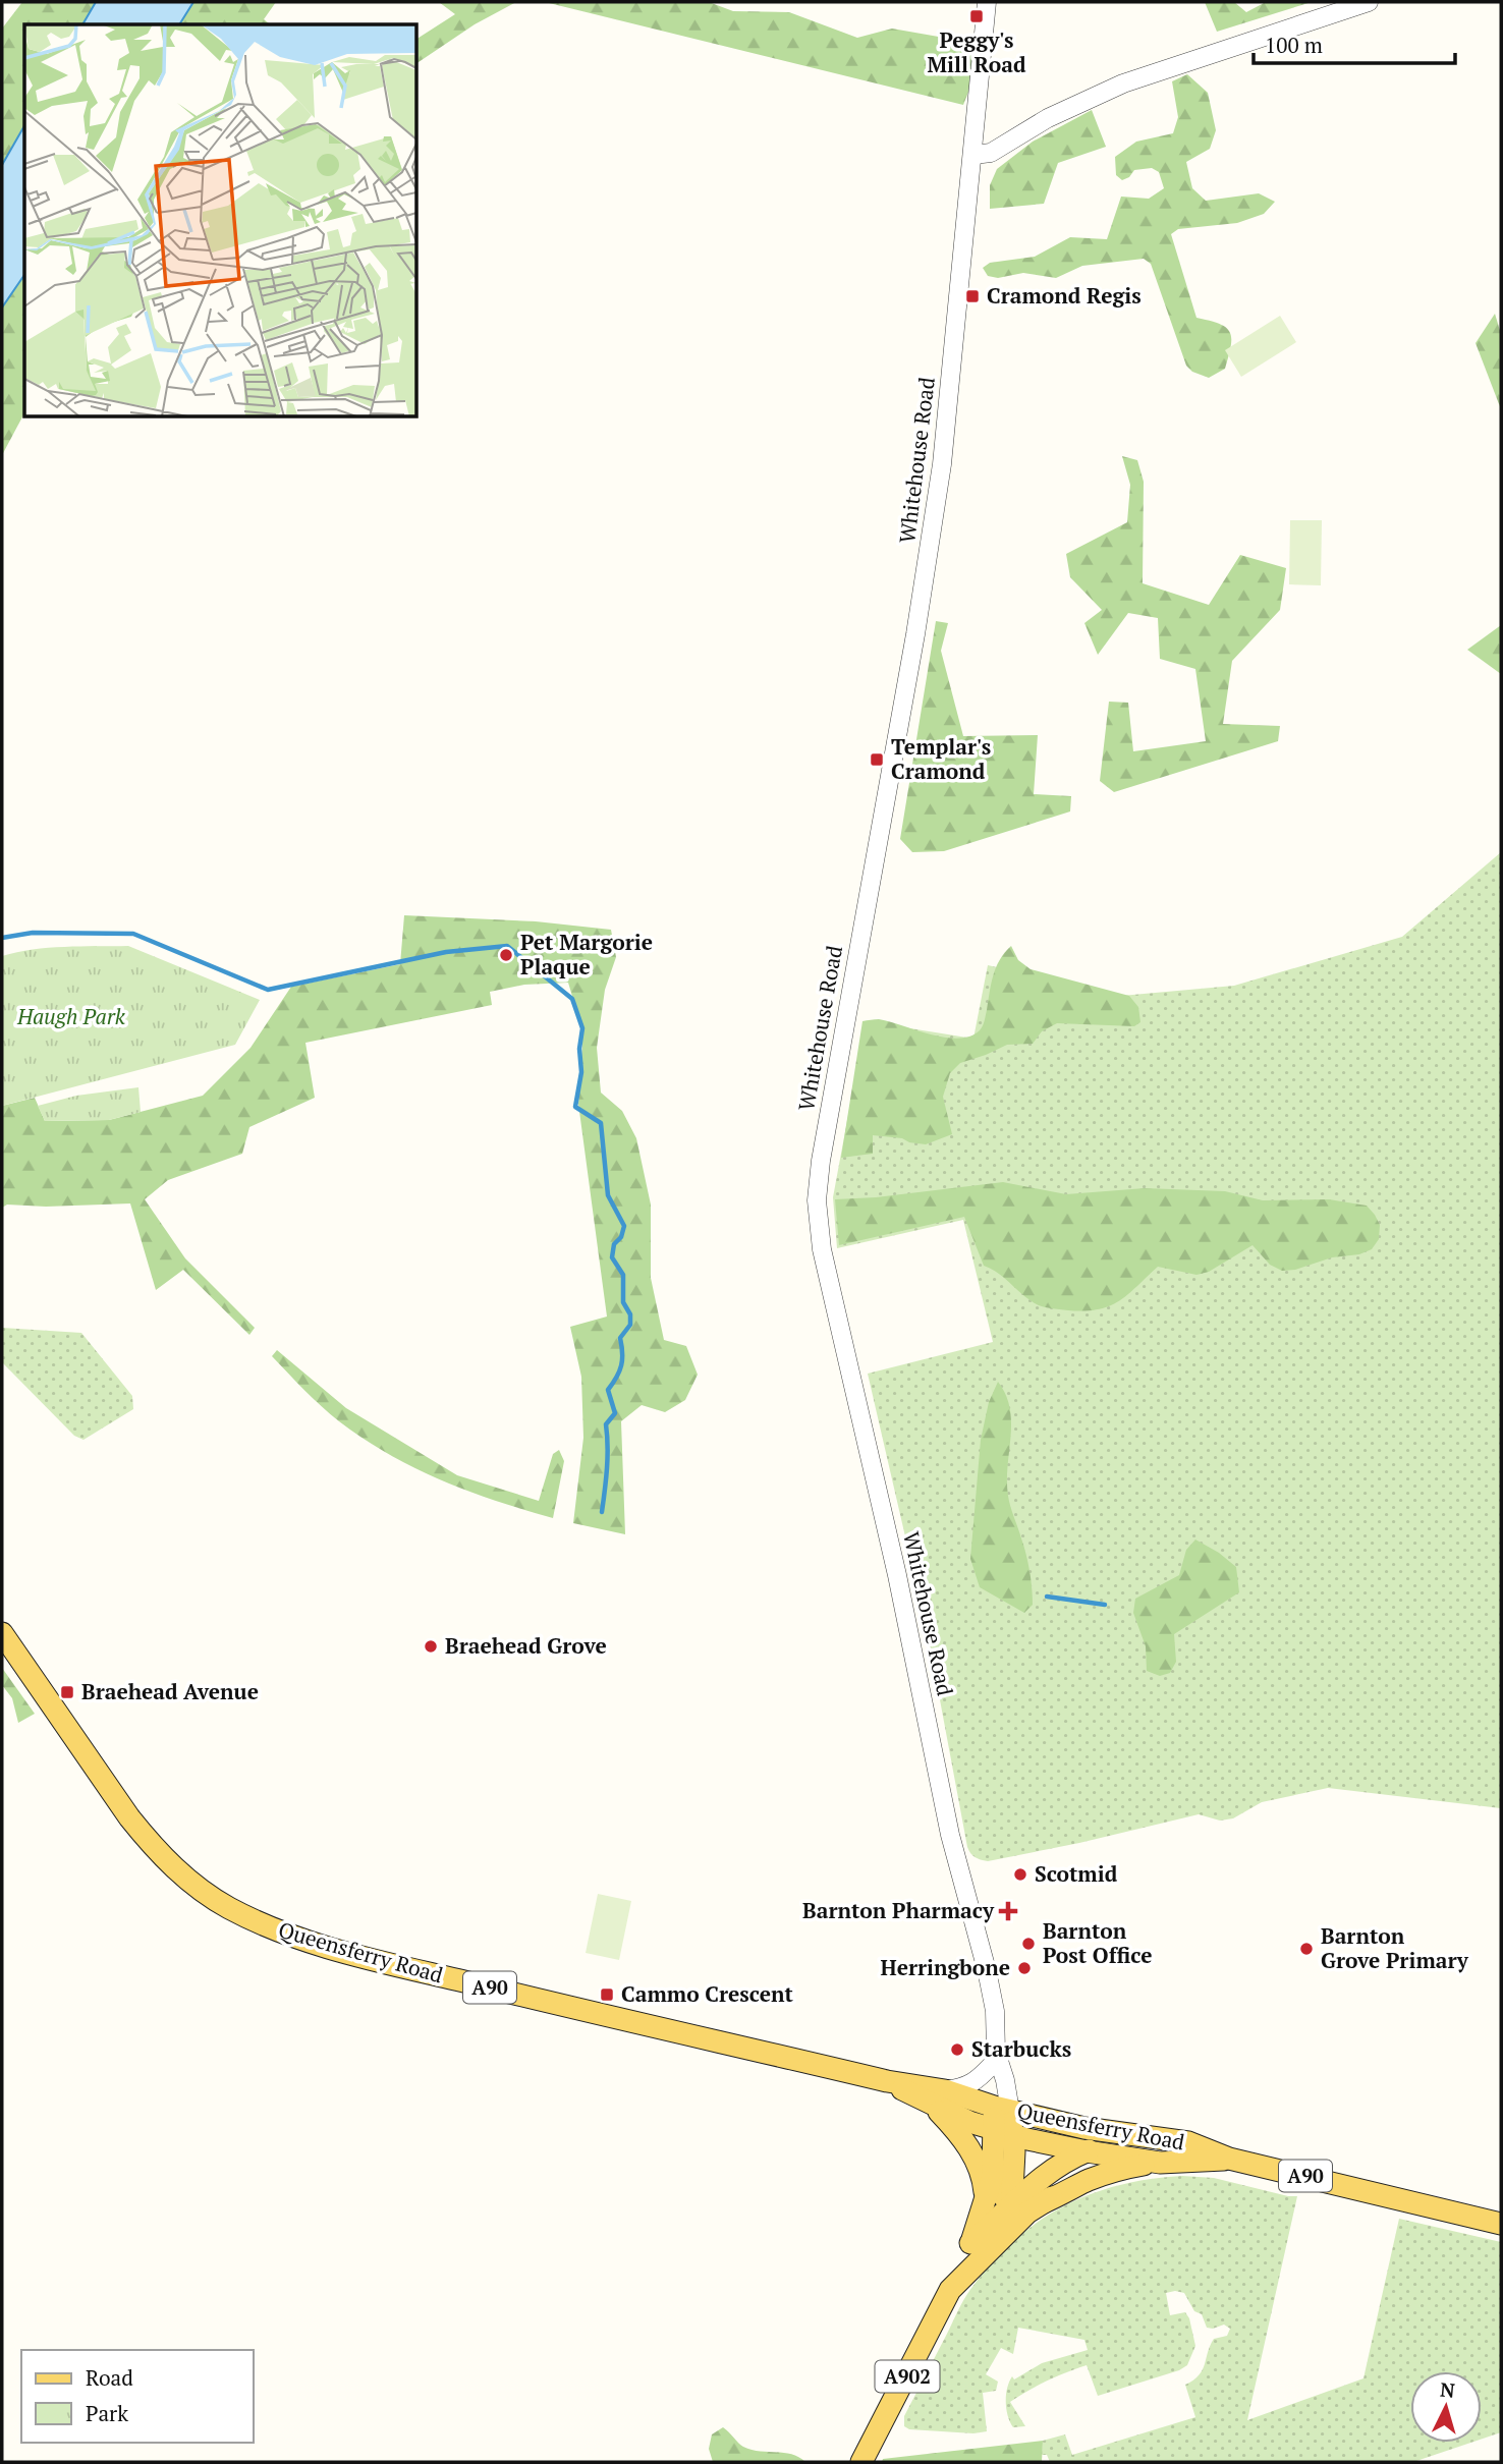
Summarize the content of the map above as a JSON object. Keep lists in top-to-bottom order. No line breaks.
{"streets":{"main road":["Queensferry Road","A90","A902"],"street":["Whitehouse Road"]},"crossings":[["Whitehouse Road","Queensferry Road"],["Whitehouse Road","A902"],["Queensferry Road","A902"]],"parks":["Haugh Park"],"places":{"transit":["Peggy's Mill Road","Cramond Regis","Templar's Cramond","Braehead Avenue","Cammo Crescent"],"other":["Pet Margorie Plaque","Braehead Grove","Scotmid","Barnton Post Office","Barnton Grove Primary","Herringbone","Starbucks"],"health":["Barnton Pharmacy"]},"legend":["Road","Park"],"scale_bar":"100 m","north":"top"}
